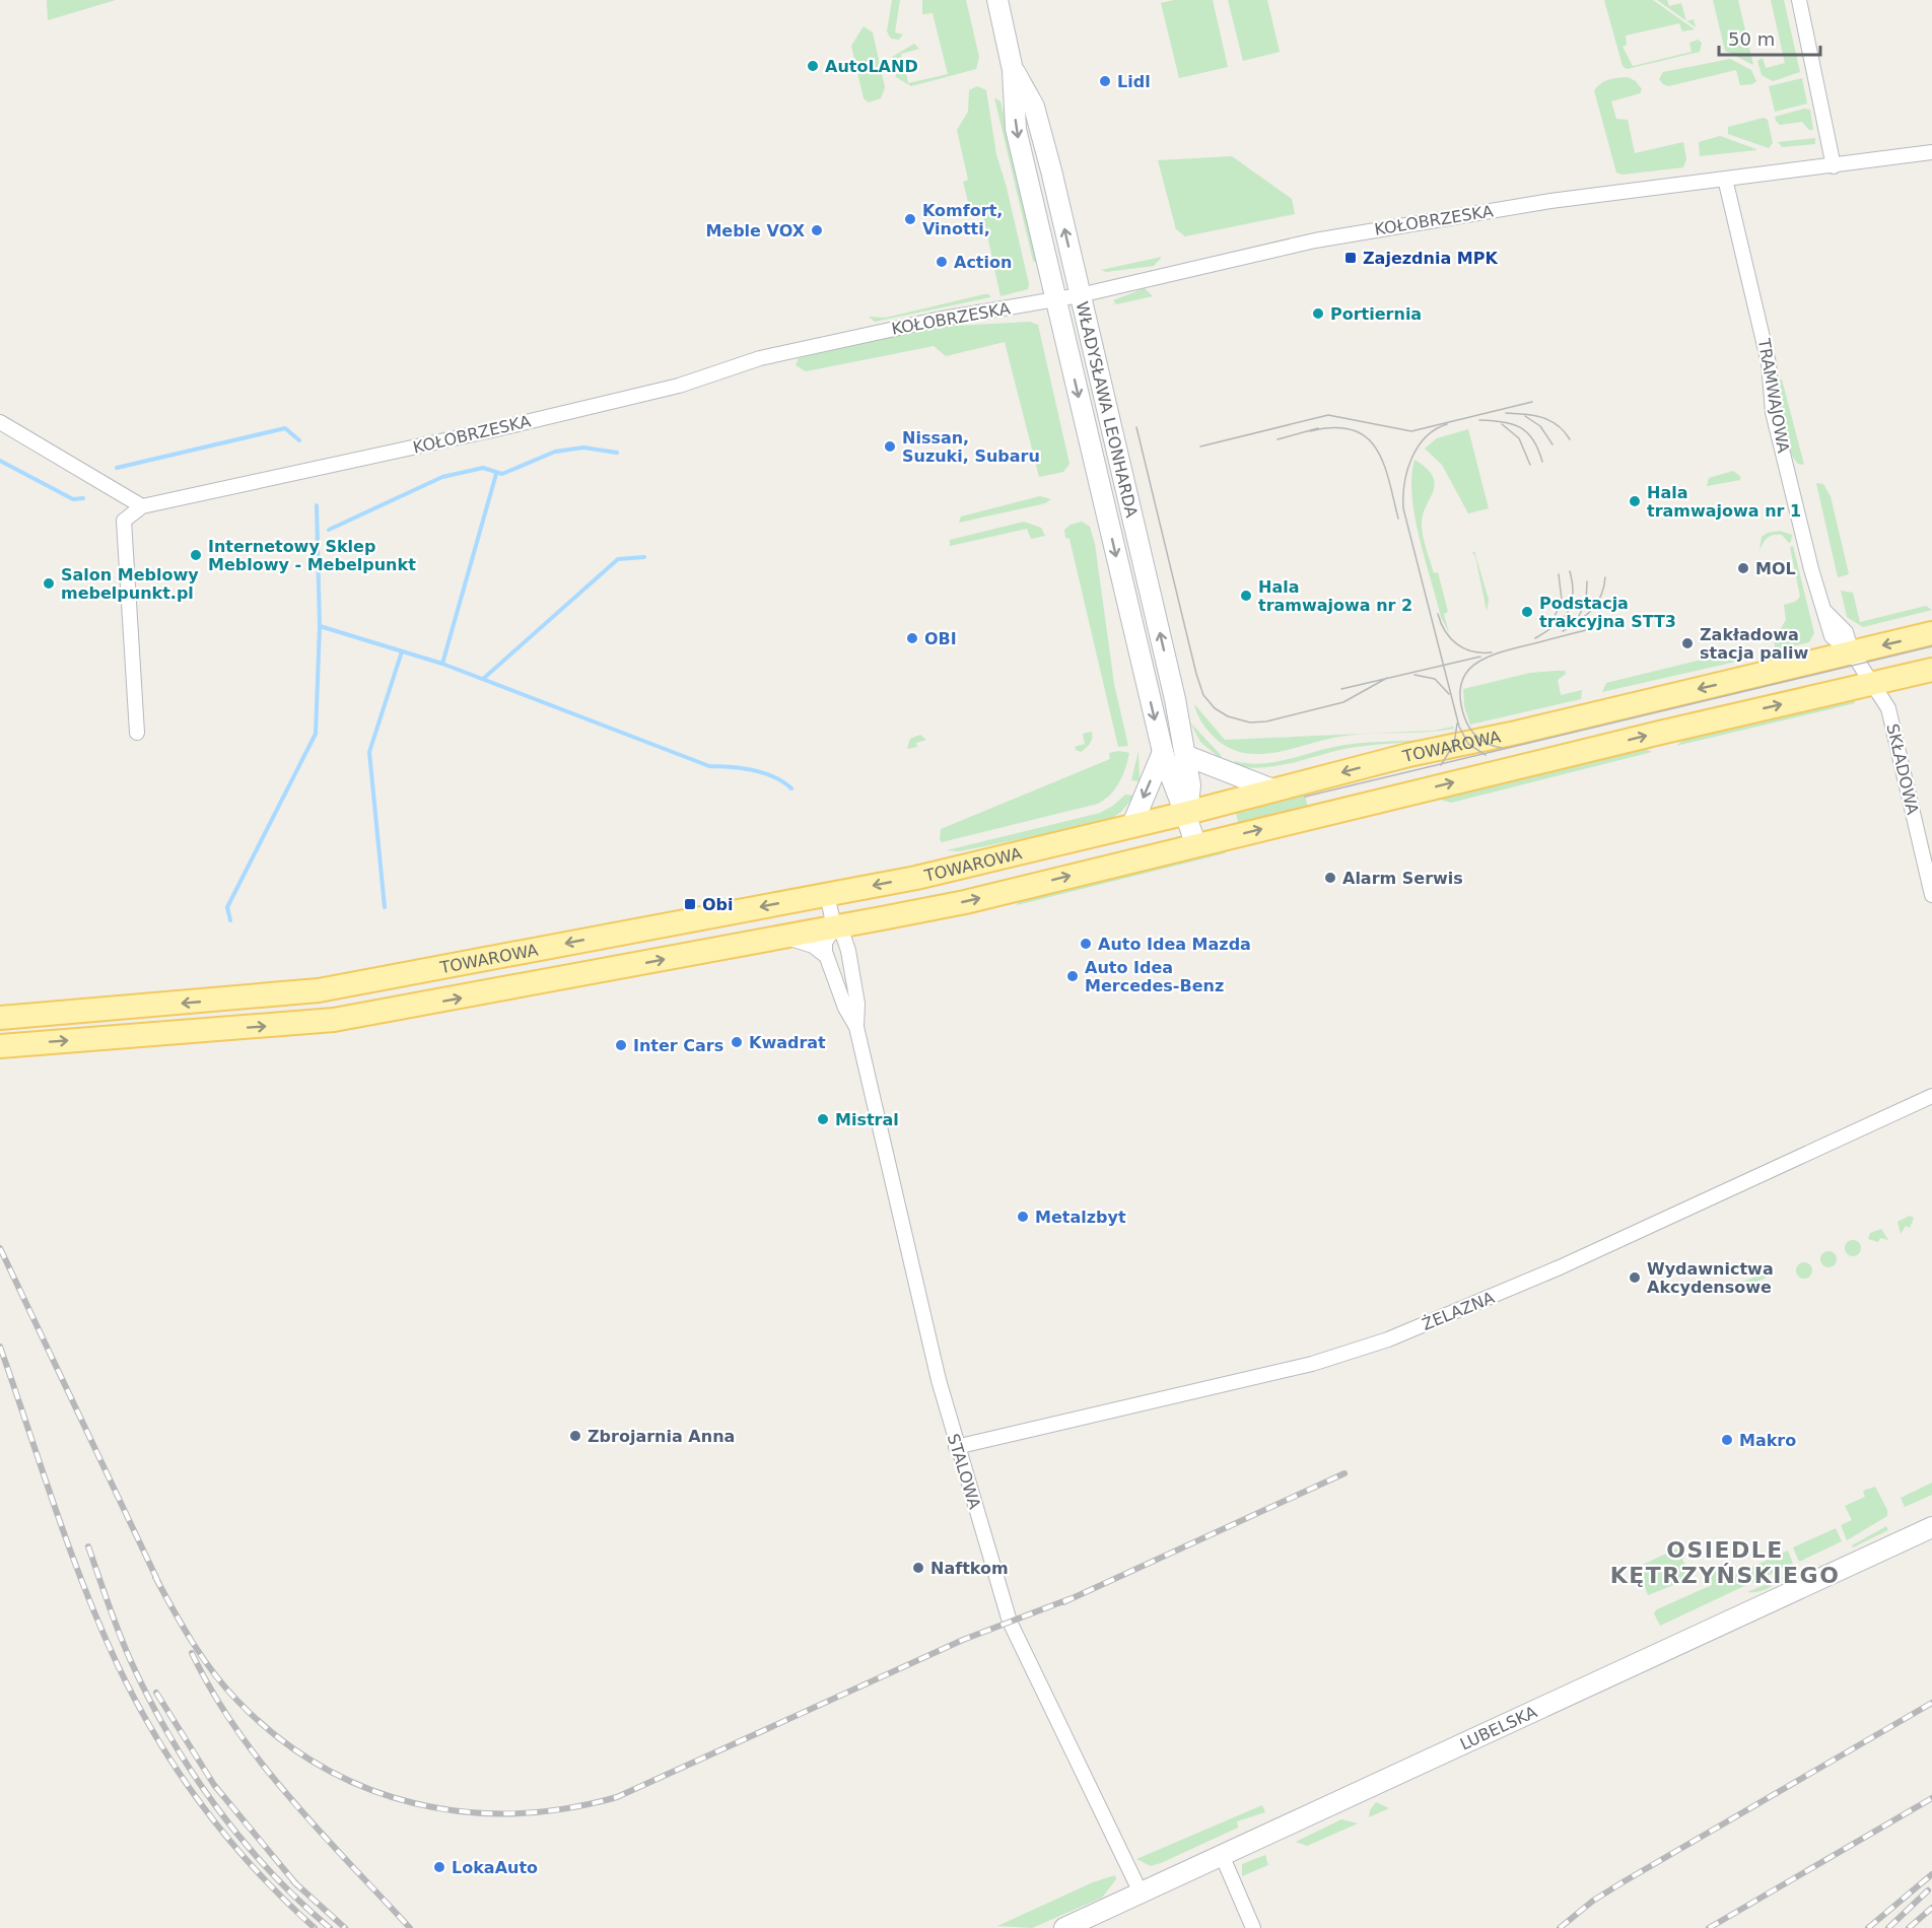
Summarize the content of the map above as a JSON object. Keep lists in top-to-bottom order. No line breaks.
{"streets":{"main road":["WŁADYSŁAWA LEONHARDA","TOWAROWA","LUBELSKA"],"street":["KOŁOBRZESKA","TRAMWAJOWA","SKŁADOWA","ŻELAZNA","STALOWA"]},"crossings":[["KOŁOBRZESKA","TRAMWAJOWA"],["KOŁOBRZESKA","WŁADYSŁAWA LEONHARDA"],["TRAMWAJOWA","TOWAROWA"],["TRAMWAJOWA","SKŁADOWA"],["WŁADYSŁAWA LEONHARDA","TOWAROWA"],["TOWAROWA","SKŁADOWA"],["TOWAROWA","STALOWA"],["ŻELAZNA","STALOWA"],["STALOWA","LUBELSKA"]],"districts":["OSIEDLE KĘTRZYŃSKIEGO"],"places":{"other":["AutoLAND","Lidl","Komfort, Vinotti,","Meble VOX","Action","Portiernia","Nissan, Suzuki, Subaru","Hala tramwajowa nr 1","Internetowy Sklep Meblowy - Mebelpunkt","MOL","Salon Meblowy mebelpunkt.pl","Hala tramwajowa nr 2","Podstacja trakcyjna STT3","OBI","Zakładowa stacja paliw","Alarm Serwis","Auto Idea Mazda","Auto Idea Mercedes-Benz","Kwadrat","Inter Cars","Mistral","Metalzbyt","Wydawnictwa Akcydensowe","Zbrojarnia Anna","Makro","Naftkom","LokaAuto"],"transit":["Zajezdnia MPK","Obi"]},"scale_bar":"50 m"}
